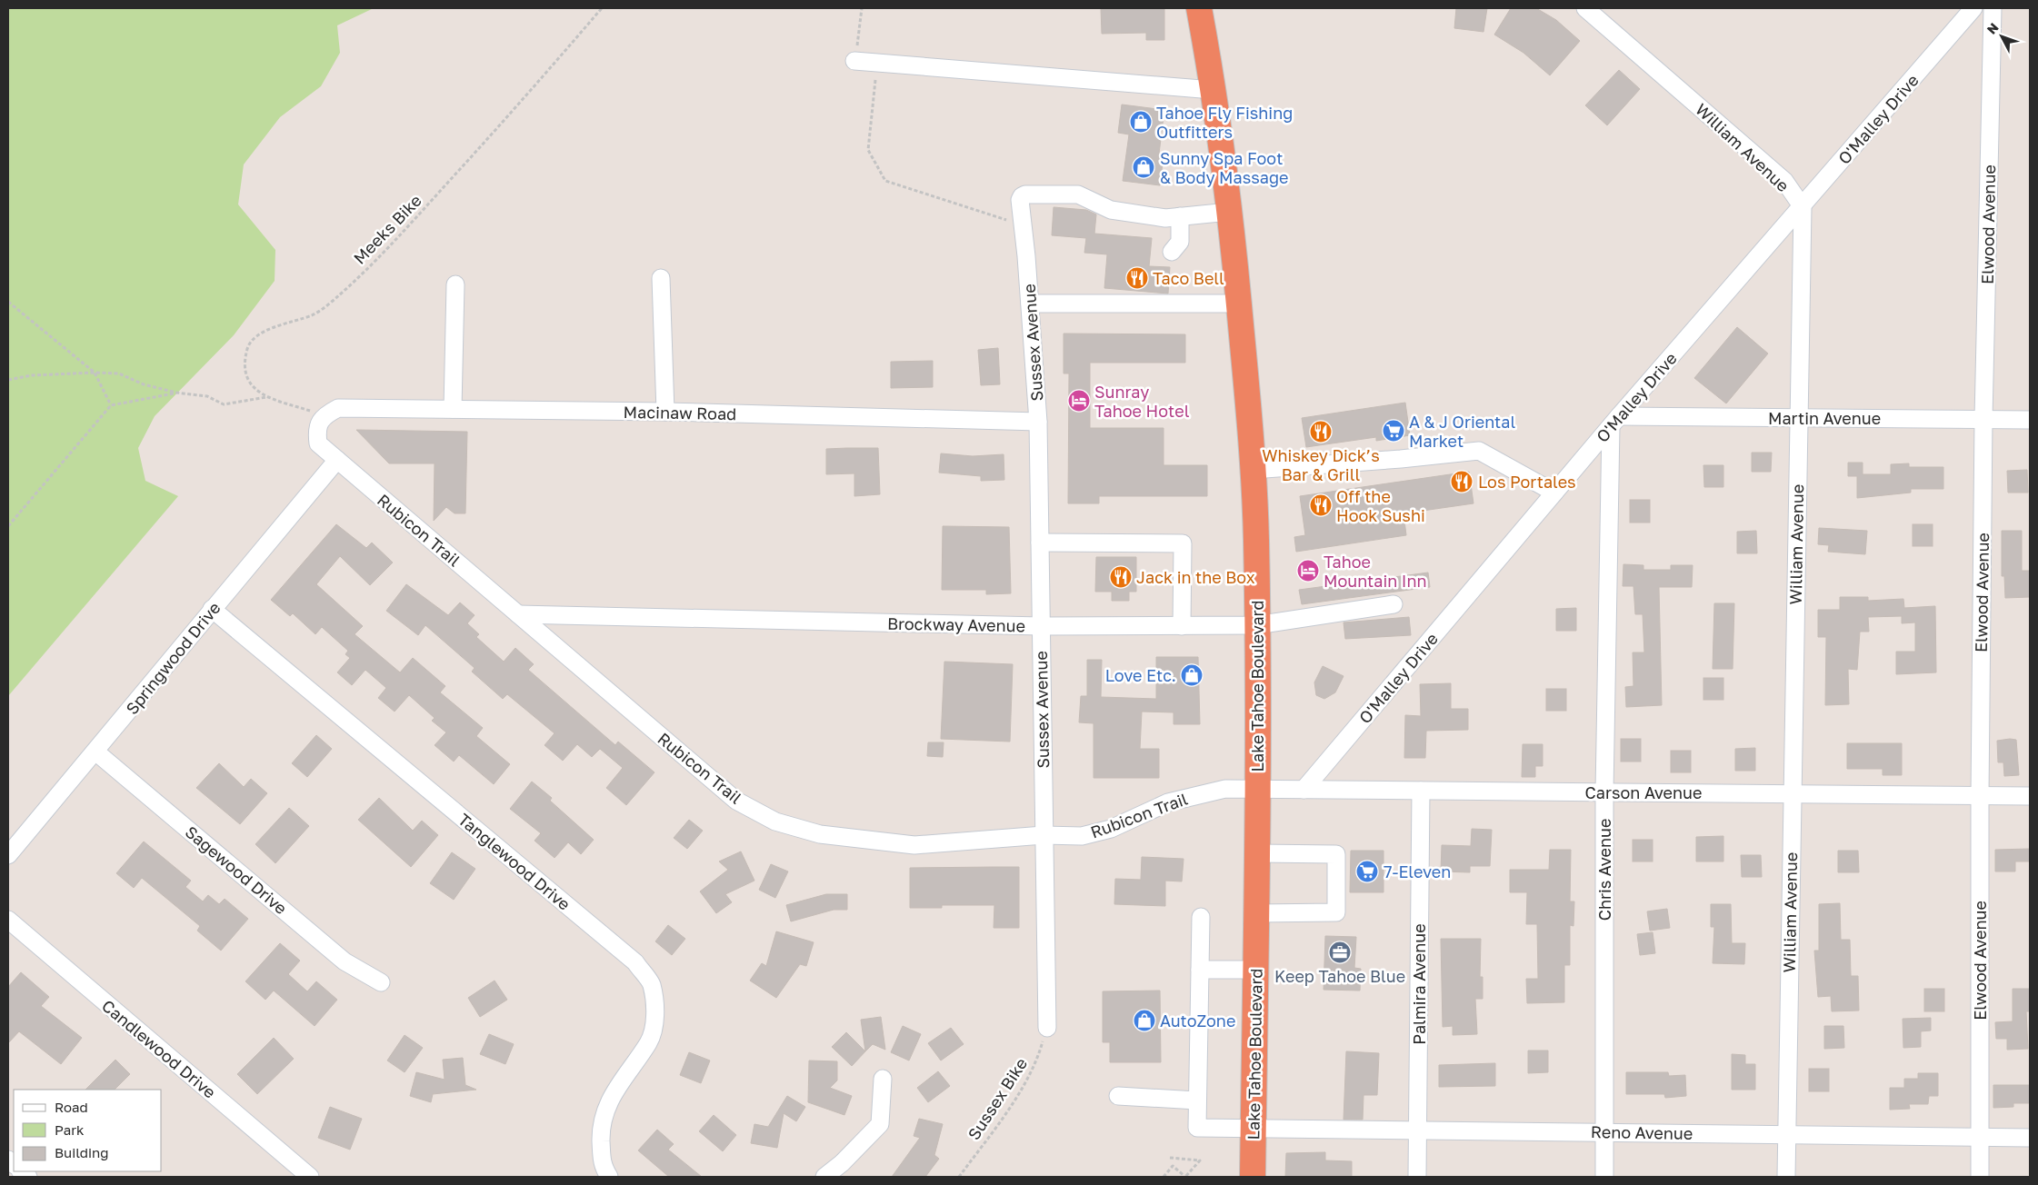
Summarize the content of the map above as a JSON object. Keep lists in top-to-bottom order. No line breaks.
{"streets":{"highway":["Lake Tahoe Boulevard"],"street":["O'Malley Drive","William Avenue","Elwood Avenue","Sussex Avenue","Macinaw Road","Martin Avenue","Rubicon Trail","Brockway Avenue","Springwood Drive","Carson Avenue","Tanglewood Drive","Sagewood Drive","Chris Avenue","Palmira Avenue","Candlewood Drive","Reno Avenue"],"path":["Meeks Bike","Sussex Bike"]},"crossings":[["O'Malley Drive","William Avenue"],["O'Malley Drive","Martin Avenue"],["O'Malley Drive","Carson Avenue"],["O'Malley Drive","Chris Avenue"],["William Avenue","Martin Avenue"],["William Avenue","Carson Avenue"],["William Avenue","Reno Avenue"],["Elwood Avenue","Martin Avenue"],["Elwood Avenue","Carson Avenue"],["Elwood Avenue","Reno Avenue"],["Meeks Bike","Macinaw Road"],["Meeks Bike","Rubicon Trail"],["Sussex Avenue","Macinaw Road"],["Sussex Avenue","Rubicon Trail"],["Sussex Avenue","Brockway Avenue"],["Sussex Avenue","Lake Tahoe Boulevard"],["Sussex Avenue","Sussex Bike"],["Macinaw Road","Rubicon Trail"],["Martin Avenue","Chris Avenue"],["Rubicon Trail","Brockway Avenue"],["Rubicon Trail","Springwood Drive"],["Rubicon Trail","Lake Tahoe Boulevard"],["Rubicon Trail","Carson Avenue"],["Brockway Avenue","Lake Tahoe Boulevard"],["Springwood Drive","Tanglewood Drive"],["Springwood Drive","Sagewood Drive"],["Lake Tahoe Boulevard","Carson Avenue"],["Lake Tahoe Boulevard","Reno Avenue"],["Carson Avenue","Chris Avenue"],["Carson Avenue","Palmira Avenue"],["Chris Avenue","Reno Avenue"],["Palmira Avenue","Reno Avenue"]],"places":{"shop":["Tahoe Fly Fishing Outfitters","Sunny Spa Foot & Body Massage","Love Etc.","AutoZone"],"restaurant":["Taco Bell","Whiskey Dick’s Bar & Grill","Los Portales","Off the Hook Sushi","Jack in the Box"],"hotel":["Sunray Tahoe Hotel","Tahoe Mountain Inn"],"supermarket":["A & J Oriental Market","7-Eleven"],"office":["Keep Tahoe Blue"]},"legend":["Road","Park","Building"],"north":"top left"}
